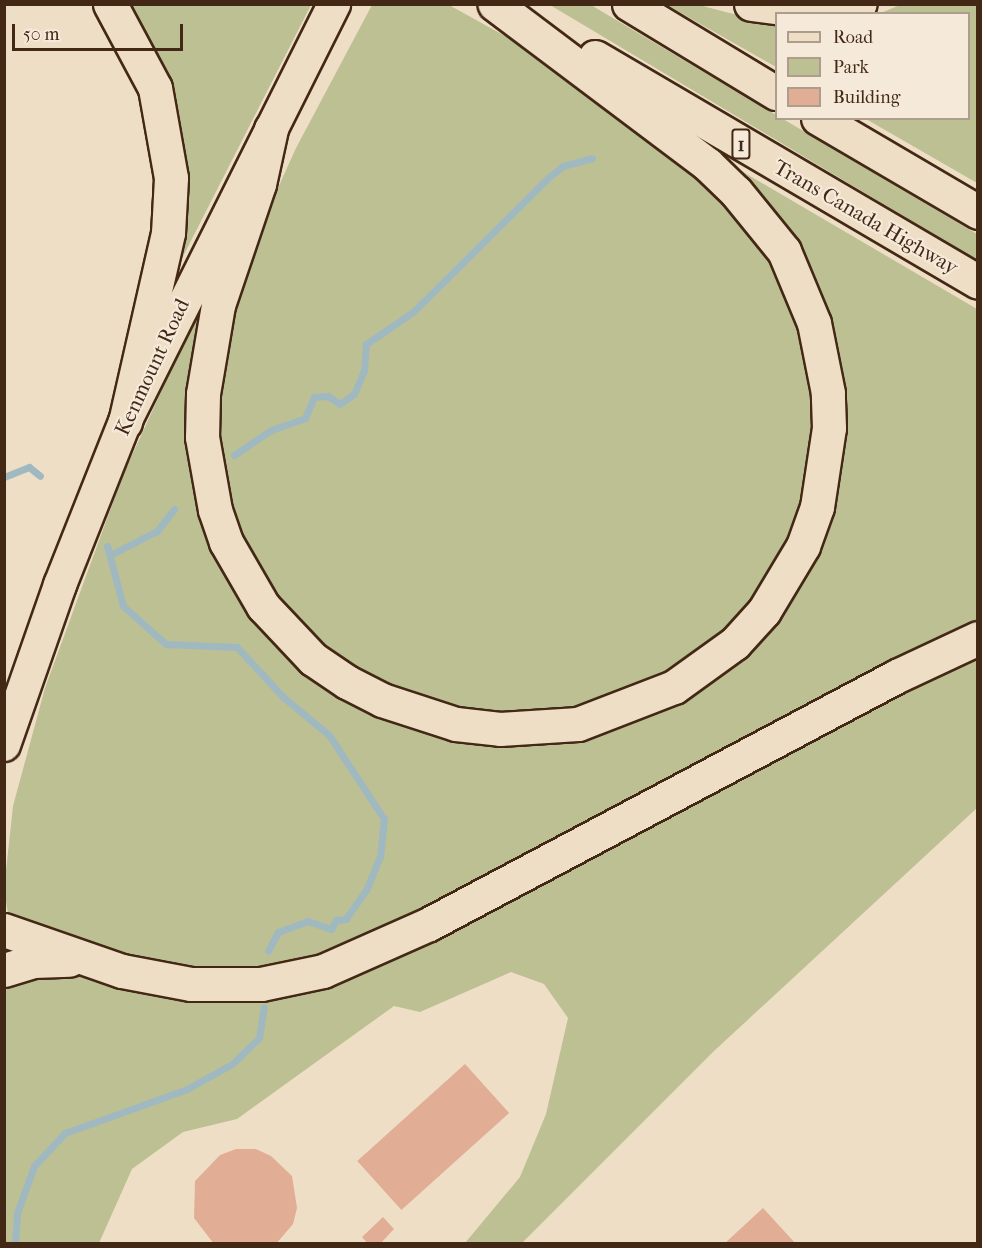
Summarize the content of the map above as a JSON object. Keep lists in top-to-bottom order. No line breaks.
{"streets":{"highway":["1","Trans Canada Highway"],"main road":["Kenmount Road"]},"legend":["Road","Park","Building"],"scale_bar":"50 m"}
